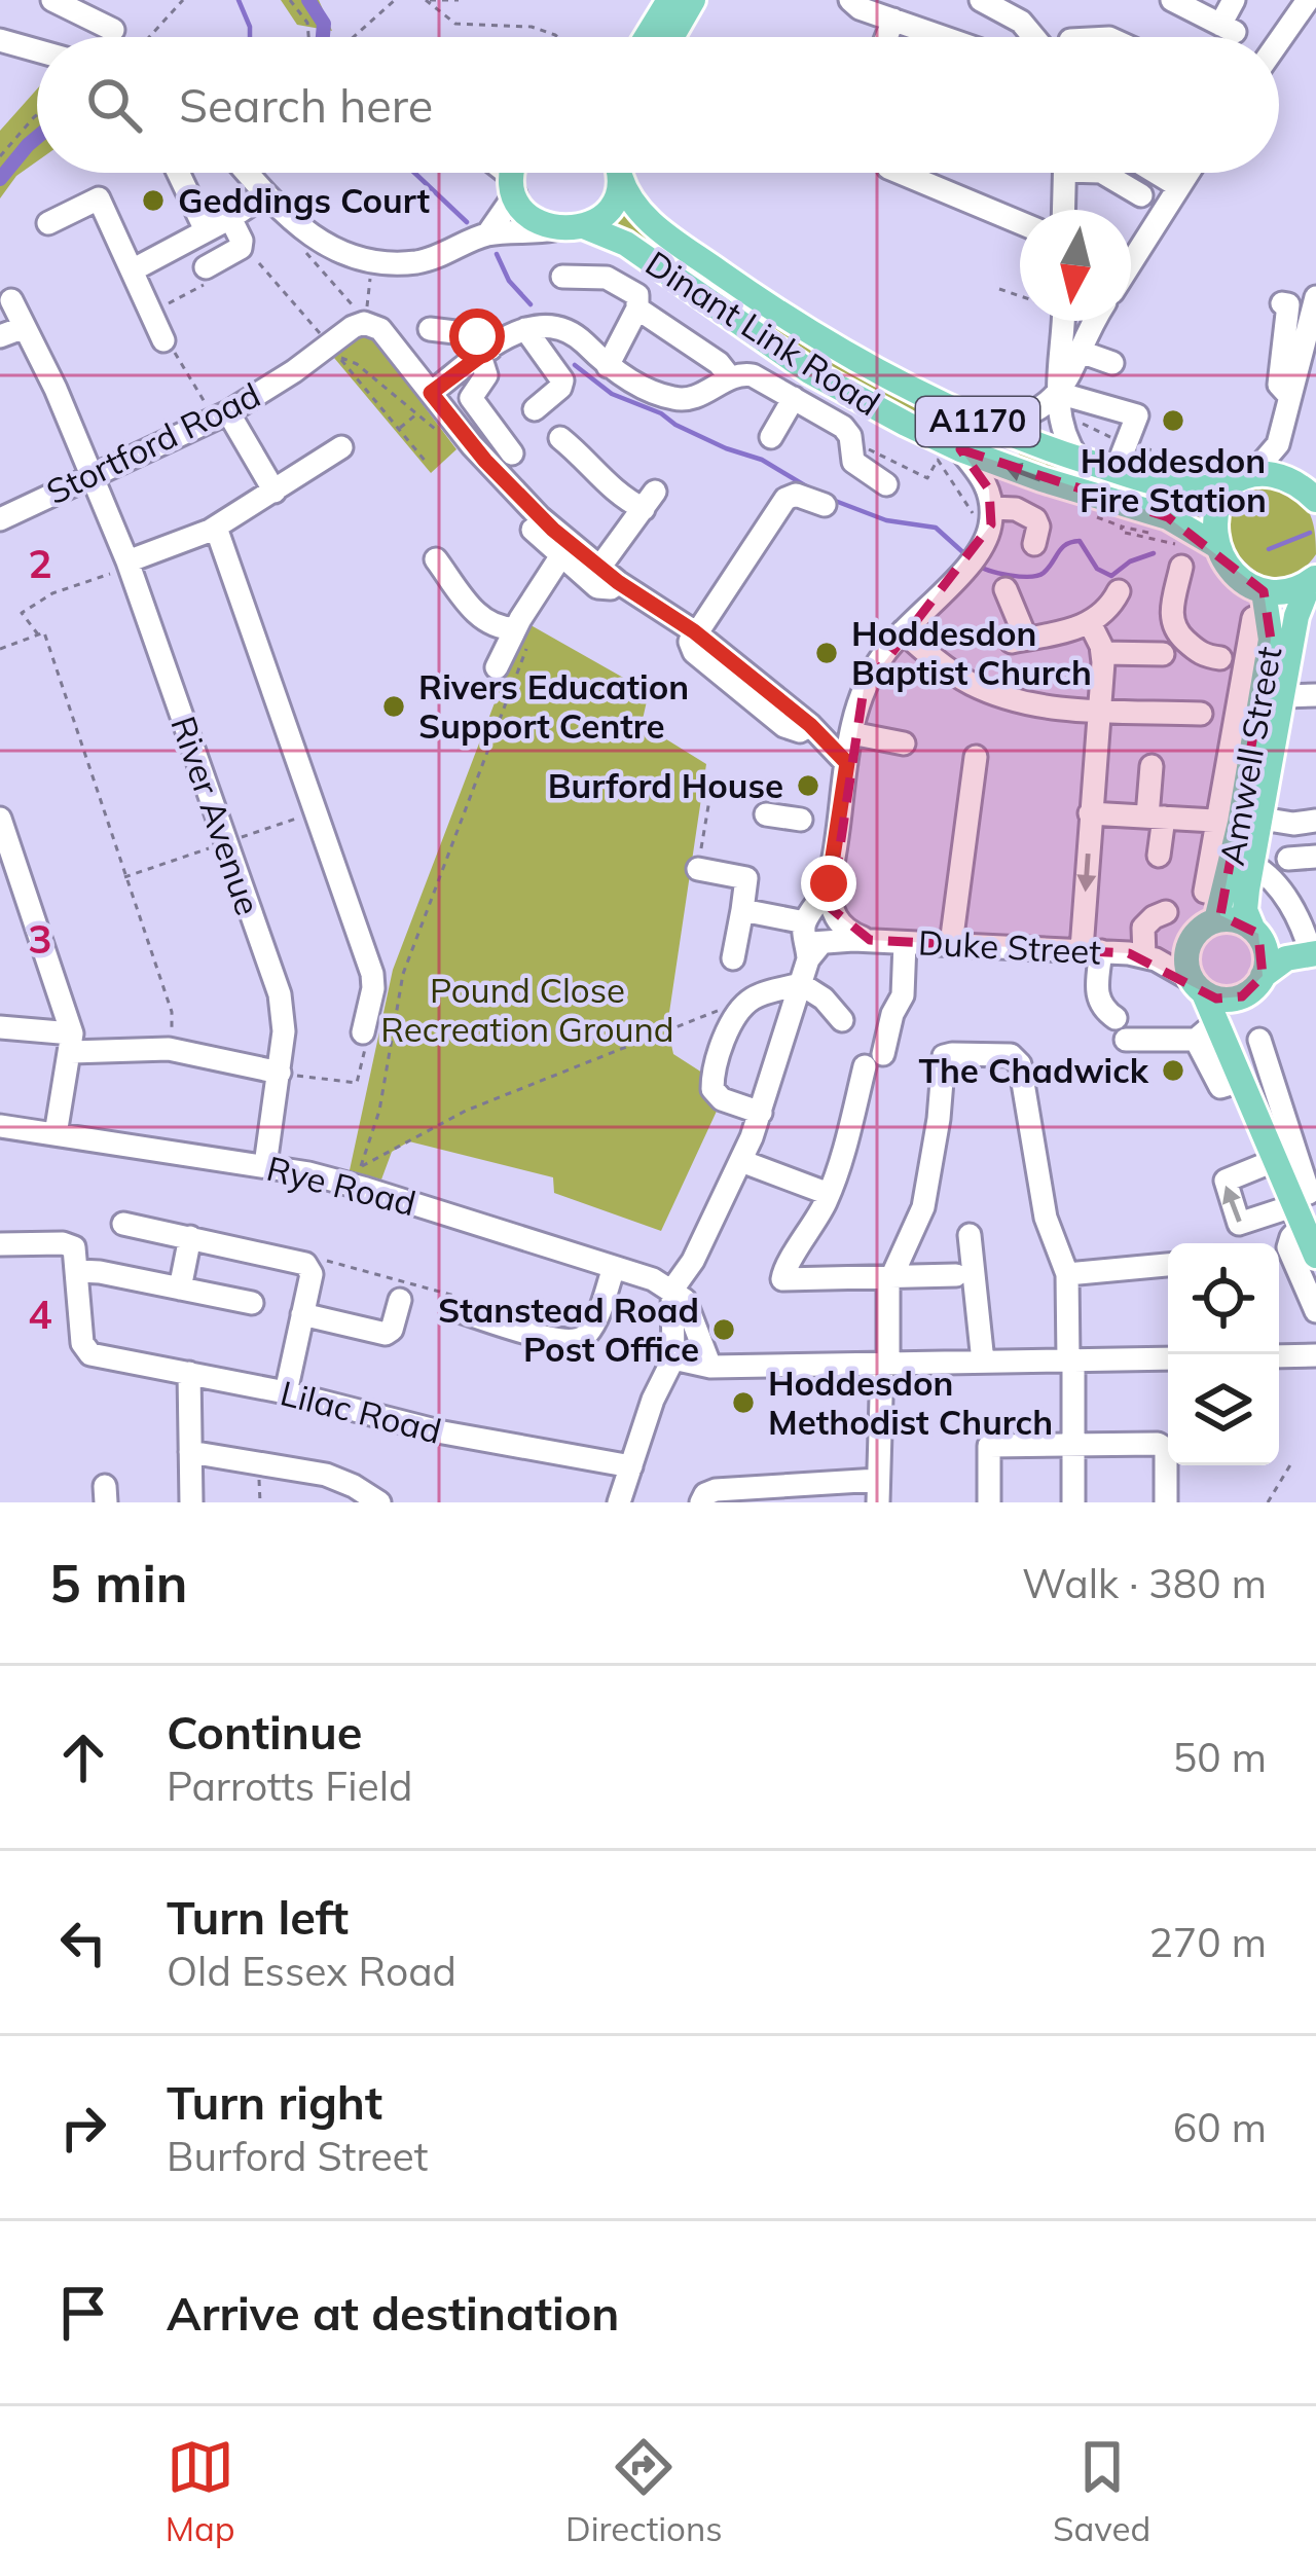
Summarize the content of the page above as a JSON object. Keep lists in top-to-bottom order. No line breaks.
{"streets":{"main road":["Dinant Link Road","A1170","Amwell Street"],"street":["Stortford Road","River Avenue","Duke Street","Rye Road","Lilac Road"]},"crossings":[["Dinant Link Road","Amwell Street"],["Stortford Road","River Avenue"],["Amwell Street","Duke Street"],["River Avenue","Rye Road"]],"parks":["Pound Close Recreation Ground"],"places":["Geddings Court","Hoddesdon Fire Station","Hoddesdon Baptist Church","Rivers Education Support Centre","Burford House","The Chadwick","Stanstead Road Post Office","Hoddesdon Methodist Church"],"north":"bottom","page":{"search":"Search here","heading":["5 min","Walk · 380 m"],"list":[["Continue","Parrotts Field","50 m"],["Turn left","Old Essex Road","270 m"],["Turn right","Burford Street","60 m"],"Arrive at destination"],"nav":["Map","Directions","Saved"]},"grid":{"rows":["2","3","4"]}}
